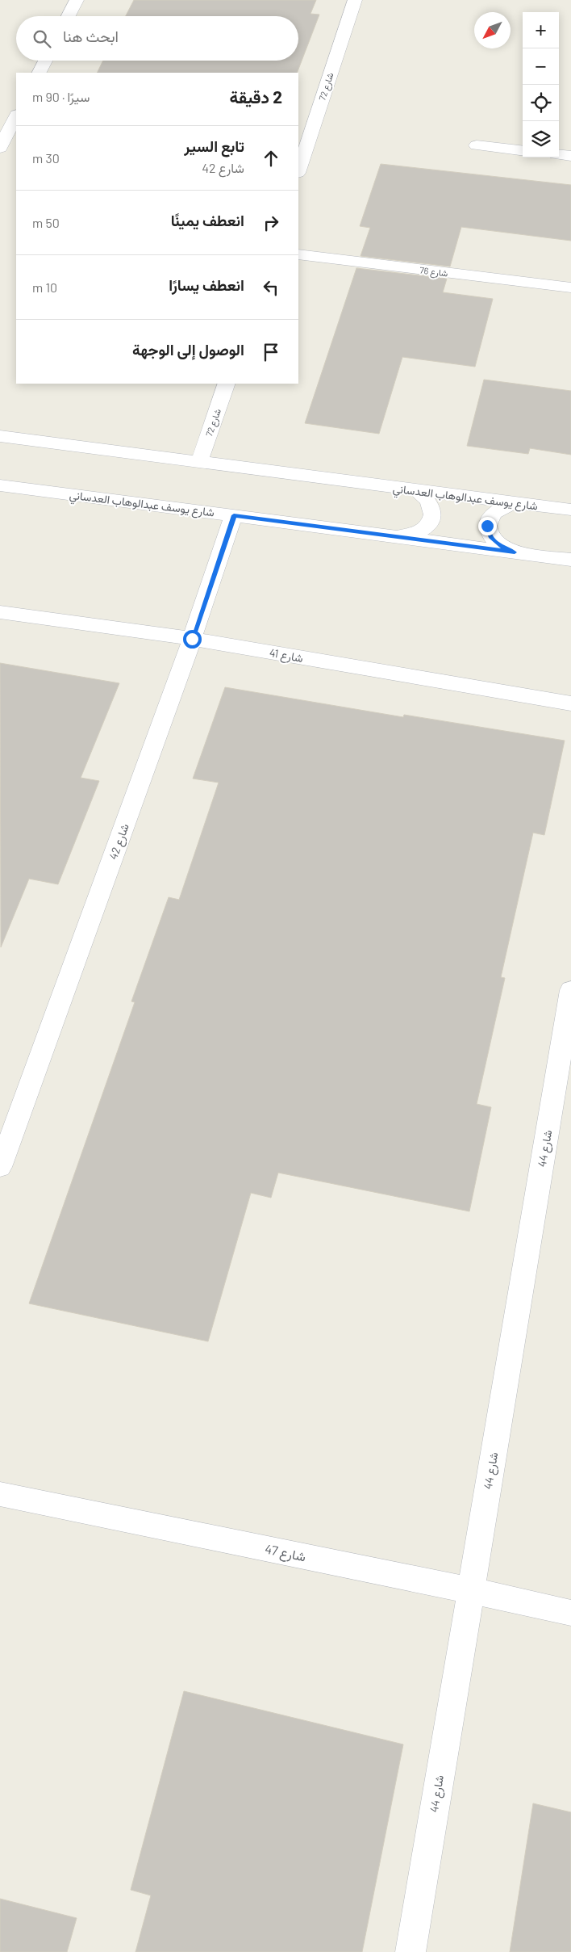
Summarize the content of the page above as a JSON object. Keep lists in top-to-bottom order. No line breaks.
{"streets":{"street":["شارع 72","شارع 76","شارع يوسف عبدالوهاب العدساني","شارع 41","شارع 42","شارع 44","شارع 47"]},"crossings":[["شارع 72","شارع يوسف عبدالوهاب العدساني"],["شارع يوسف عبدالوهاب العدساني","شارع 42"],["شارع 41","شارع 42"],["شارع 44","شارع 47"]],"north":"bottom left","page":{"map_buttons":["+","−"],"search":"ابحث هنا","heading":["2 دقيقة","سيرًا · 90 m"],"list":[["تابع السير","شارع 42","30 m"],["انعطف يمينًا","50 m"],["انعطف يسارًا","10 m"],"الوصول إلى الوجهة"]}}
